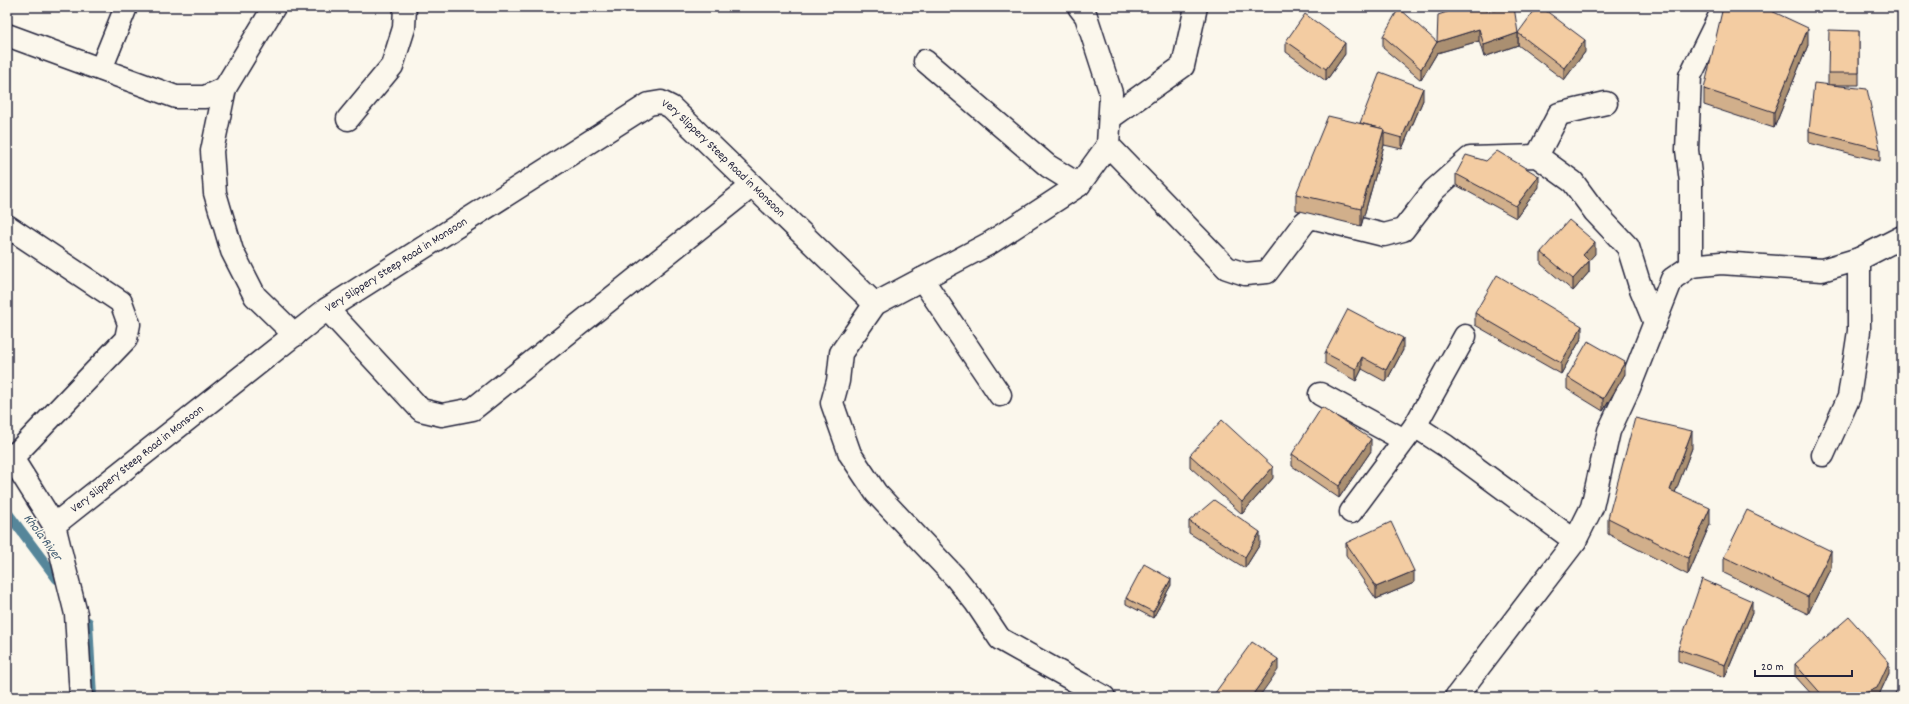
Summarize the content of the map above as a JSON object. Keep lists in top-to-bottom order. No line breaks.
{"streets":{"street":["Very Slippery Steep Road in Monsoon"]},"water":["Khola River"],"scale_bar":"20 m"}
